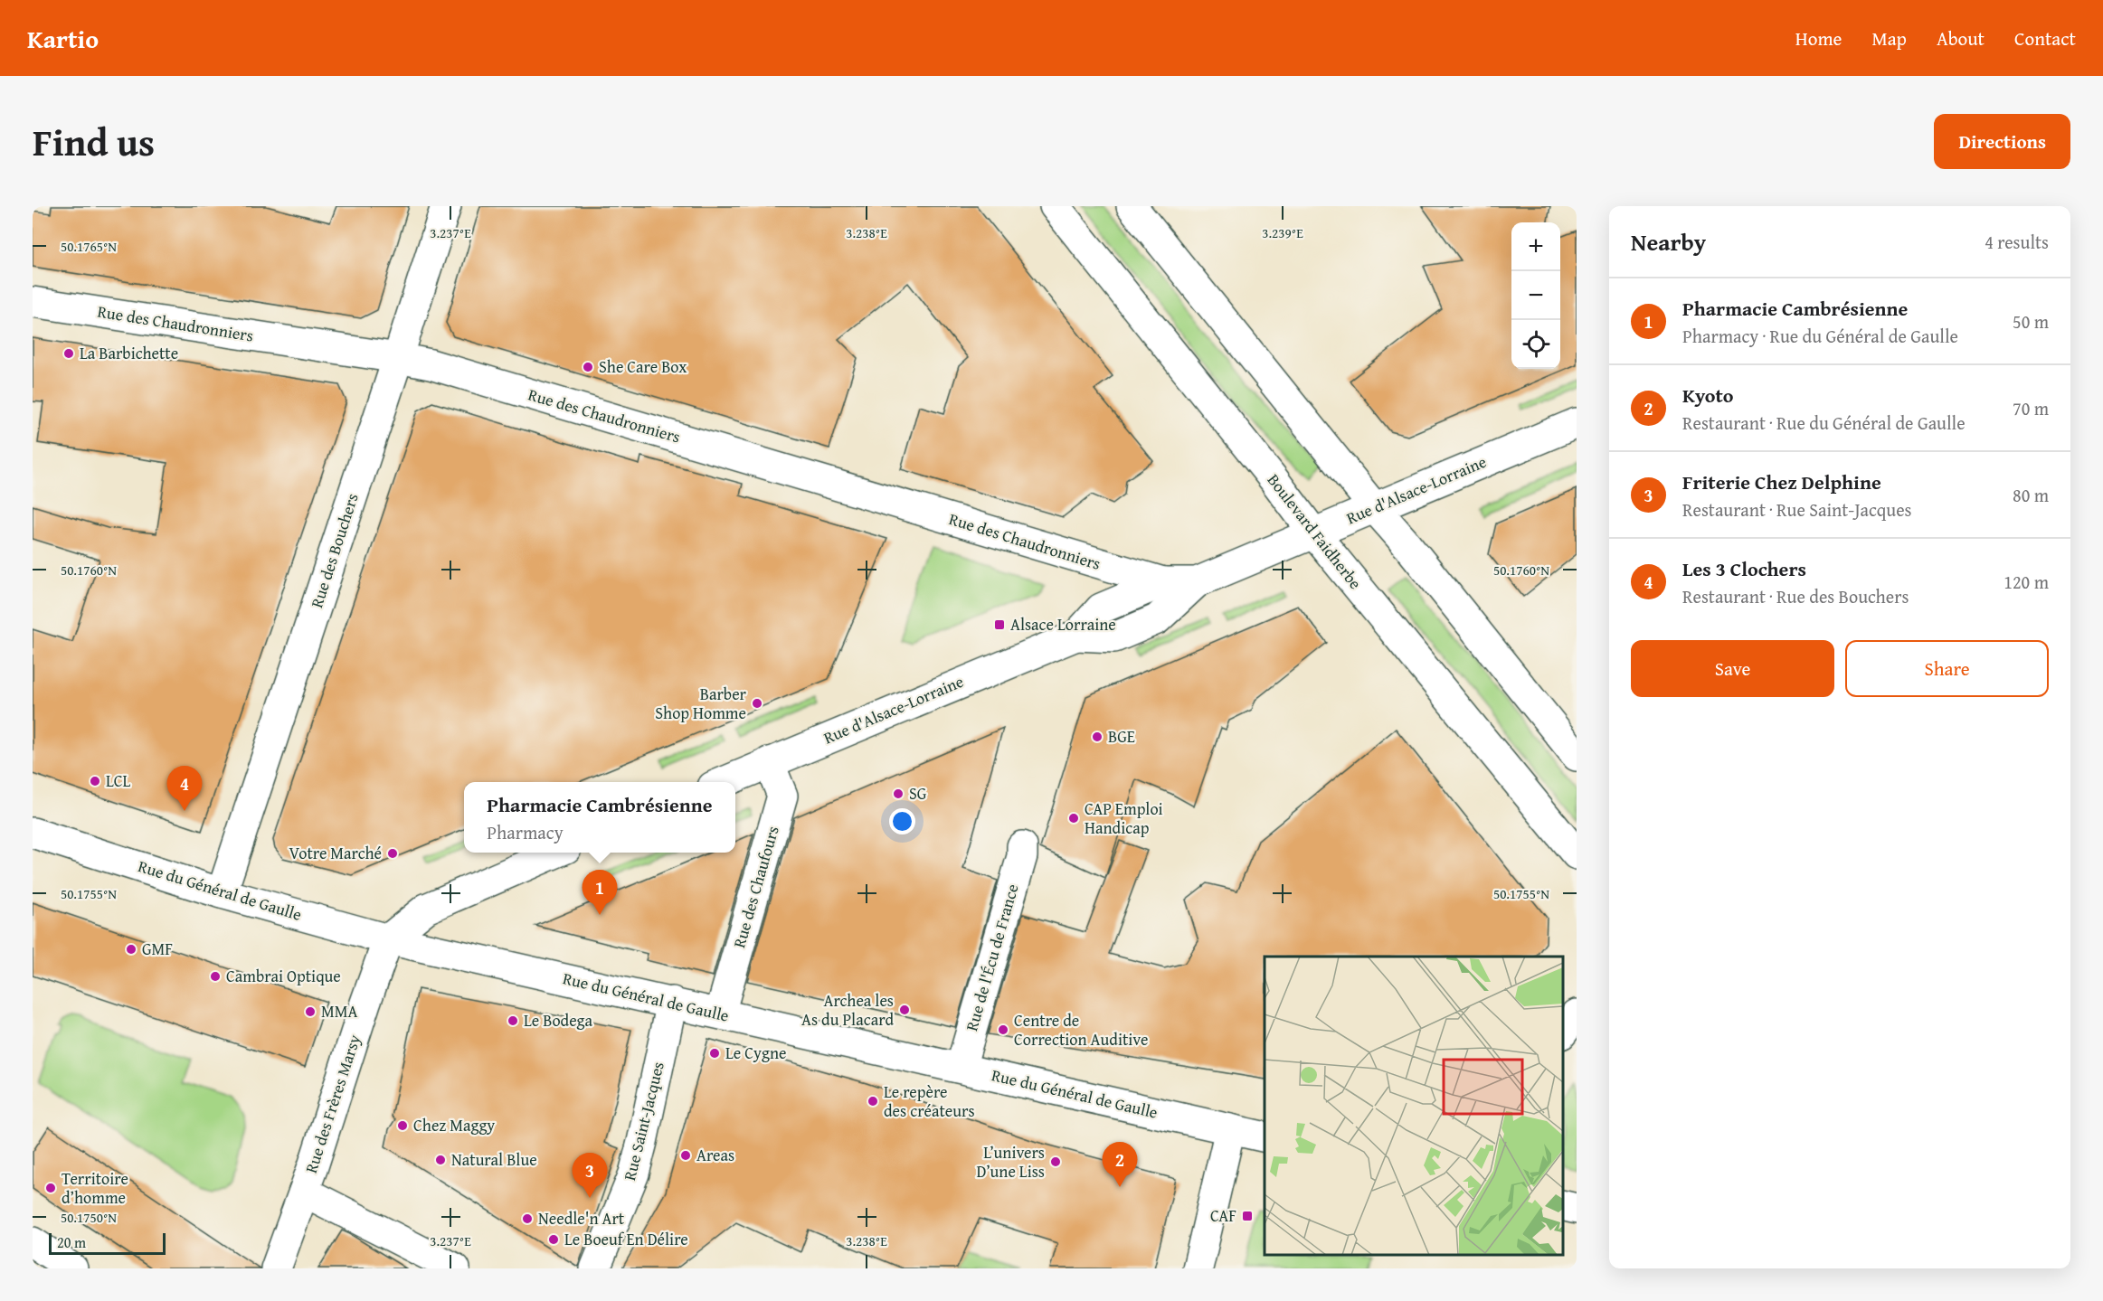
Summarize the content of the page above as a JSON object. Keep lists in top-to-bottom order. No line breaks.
{"streets":{"street":["Rue des Chaudronniers","Rue d'Alsace-Lorraine","Boulevard Faidherbe","Rue des Bouchers","Rue des Chaufours","Rue du Général de Gaulle","Rue de l'Écu de France","Rue des Frères Marsy","Rue Saint-Jacques"]},"crossings":[["Rue des Chaudronniers","Rue d'Alsace-Lorraine"],["Rue des Chaudronniers","Rue des Bouchers"],["Rue d'Alsace-Lorraine","Boulevard Faidherbe"],["Rue d'Alsace-Lorraine","Rue des Chaufours"],["Rue des Bouchers","Rue du Général de Gaulle"],["Rue des Chaufours","Rue du Général de Gaulle"],["Rue du Général de Gaulle","Rue de l'Écu de France"],["Rue du Général de Gaulle","Rue des Frères Marsy"],["Rue du Général de Gaulle","Rue Saint-Jacques"]],"places":{"other":["La Barbichette","She Care Box","Barber Shop Homme","BGE","LCL","SG","CAP Emploi Handicap","Votre Marché","GMF","Cambrai Optique","Archea les As du Placard","MMA","Le Bodega","Centre de Correction Auditive","Le Cygne","Le repère des créateurs","Chez Maggy","Areas","Natural Blue","L’univers D’une Liss","Territoire d’homme","Needle'n Art","Le Boeuf En Délire"],"transit":["Alsace Lorraine","CAF"]},"scale_bar":"20 m","page":{"header":"Kartio","nav":["Home","Map","About","Contact"],"title":"Find us","buttons":["Directions",["Save","Share"]],"heading":["Nearby","4 results"],"map_buttons":["+","−"],"list":[{"mark":"1","name":"Pharmacie Cambrésienne","note":"Pharmacy · Rue du Général de Gaulle","value":"50 m"},{"mark":"2","name":"Kyoto","note":"Restaurant · Rue du Général de Gaulle","value":"70 m"},{"mark":"3","name":"Friterie Chez Delphine","note":"Restaurant · Rue Saint-Jacques","value":"80 m"},{"mark":"4","name":"Les 3 Clochers","note":"Restaurant · Rue des Bouchers","value":"120 m"}],"pins":["4","1","2","3"],"popup":["Pharmacie Cambrésienne","Pharmacy"],"scale":"20 m"},"coordinates":["3.237°E","3.238°E","3.239°E","50.1765°N","50.1760°N","50.1755°N","50.1750°N"]}
